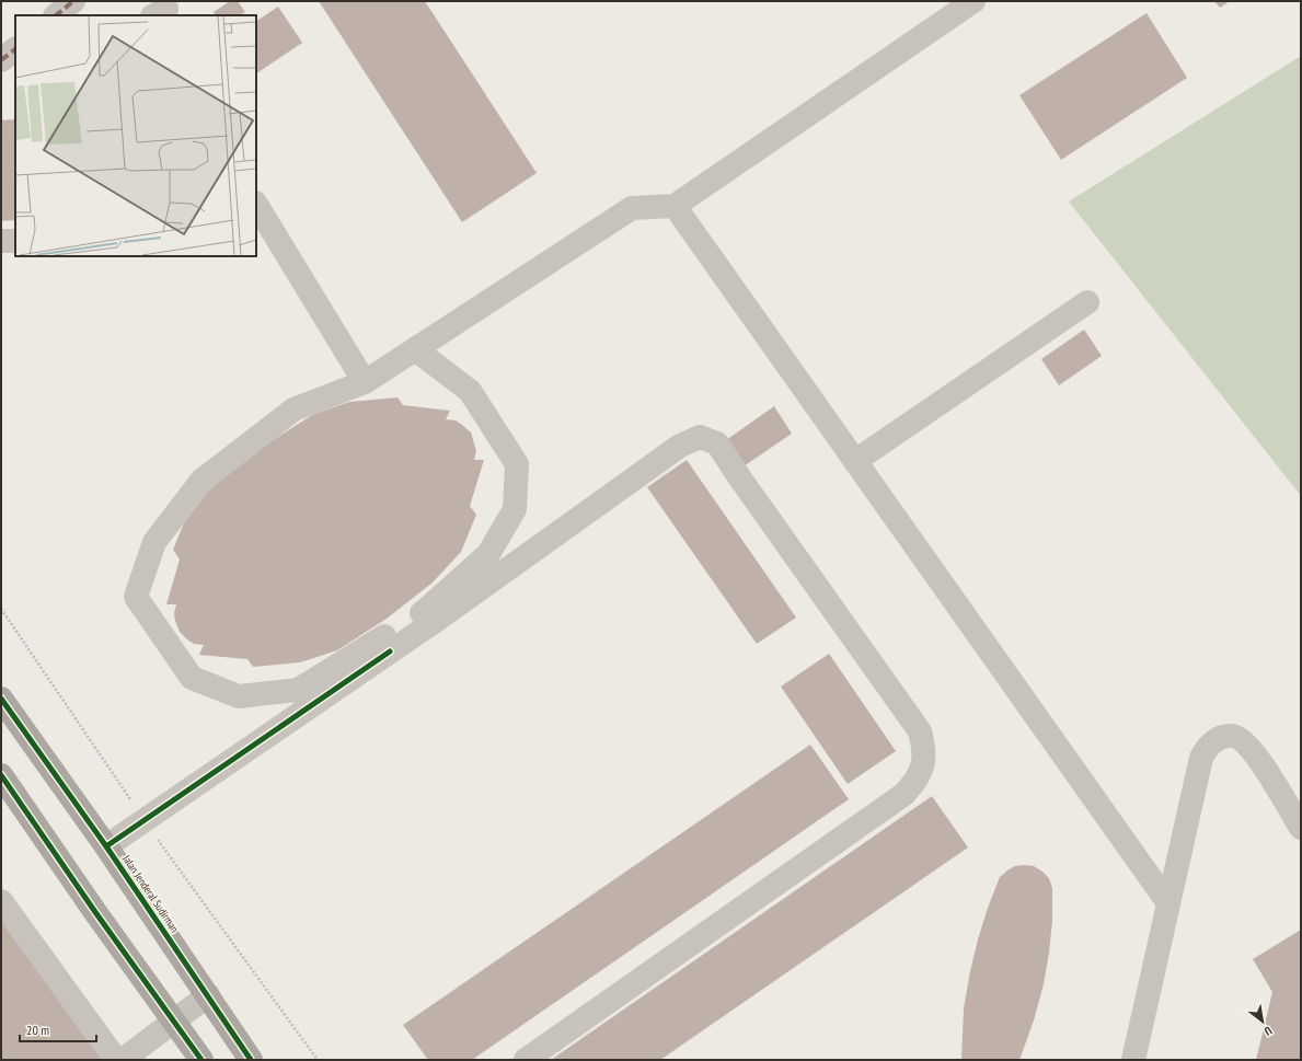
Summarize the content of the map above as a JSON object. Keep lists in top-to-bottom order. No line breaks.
{"streets":{"main road":["Jalan Jenderal Sudirman"]},"scale_bar":"20 m","north":"bottom right"}
